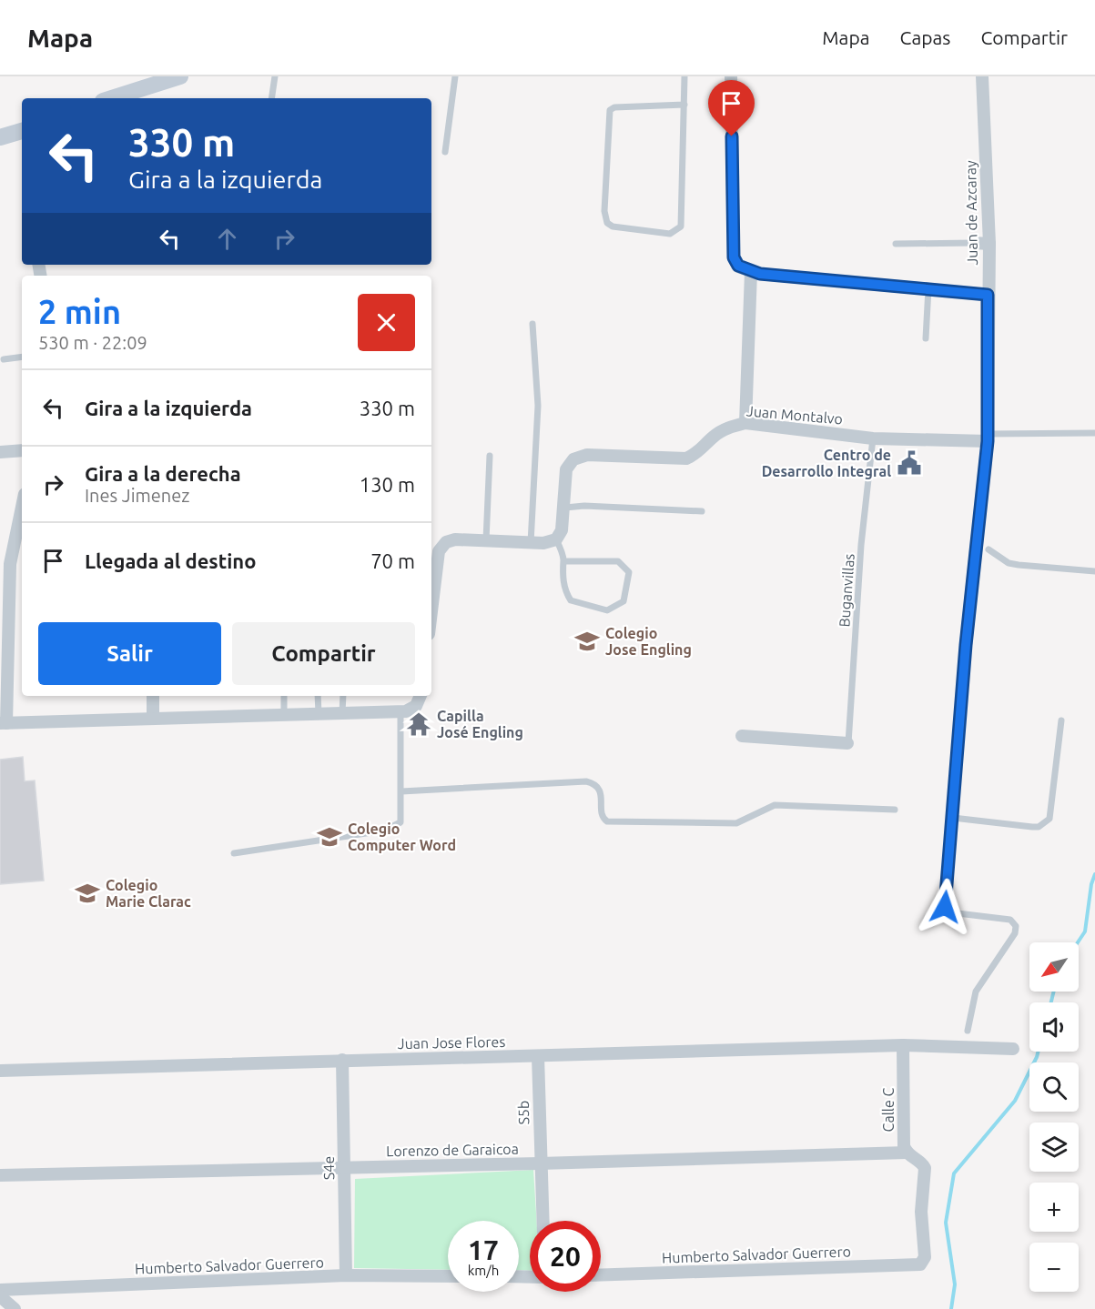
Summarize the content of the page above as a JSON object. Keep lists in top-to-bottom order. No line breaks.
{"streets":{"street":["Juan de Azcaray","Juan Montalvo","Juan Jose Flores","Calle C","S5b","Lorenzo de Garaicoa","S4e","Humberto Salvador Guerrero"],"lane":["Buganvillas"]},"crossings":[["Juan de Azcaray","Juan Montalvo"],["Juan Montalvo","Buganvillas"],["Juan Jose Flores","Calle C"],["Juan Jose Flores","S5b"],["Juan Jose Flores","S4e"],["Calle C","Lorenzo de Garaicoa"],["Calle C","Humberto Salvador Guerrero"],["S5b","Lorenzo de Garaicoa"],["Lorenzo de Garaicoa","S4e"],["S4e","Humberto Salvador Guerrero"]],"places":{"public building":["Centro de Desarrollo Integral"],"school or university":["Colegio Jose Engling","Colegio Computer Word","Colegio Marie Clarac"],"temple":["Capilla José Engling"]},"north":"bottom left","page":{"header":"Mapa","nav":["Mapa","Capas","Compartir"],"turn":["330 m","Gira a la izquierda"],"heading":["2 min","530 m · 22:09"],"list":[{"name":"Gira a la izquierda","value":"330 m"},{"name":"Gira a la derecha","note":"Ines Jimenez","value":"130 m"},{"name":"Llegada al destino","value":"70 m"}],"buttons":["Salir","Compartir"],"map_buttons":["+","−"],"speed":"17 km/h","limit":"20"}}
